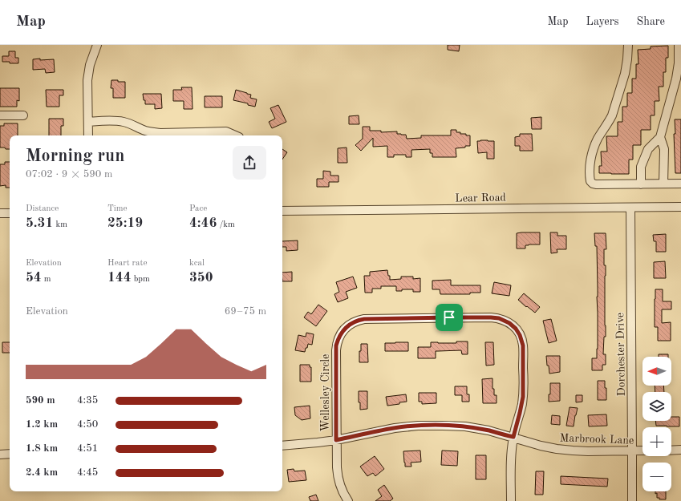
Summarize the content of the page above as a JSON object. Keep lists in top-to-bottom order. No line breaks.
{"streets":{"street":["Lear Road","Dorchester Drive","Wellesley Circle","Marbrook Lane"]},"crossings":[["Lear Road","Dorchester Drive"],["Dorchester Drive","Marbrook Lane"],["Wellesley Circle","Marbrook Lane"]],"north":"left","page":{"header":"Map","nav":["Map","Layers","Share"],"heading":["Morning run","07:02 · 9 × 590 m"],"stats":[["Distance","5.31 km"],["Time","25:19"],["Pace","4:46 /km"],["Elevation","54 m"],["Heart rate","144 bpm"],["kcal","350"]],"chart":["Elevation","69–75 m"],"map_buttons":["+","−"],"list":[{"name":"590 m","note":"4:35"},{"name":"1.2 km","note":"4:50"},{"name":"1.8 km","note":"4:51"},{"name":"2.4 km","note":"4:45"}]}}
